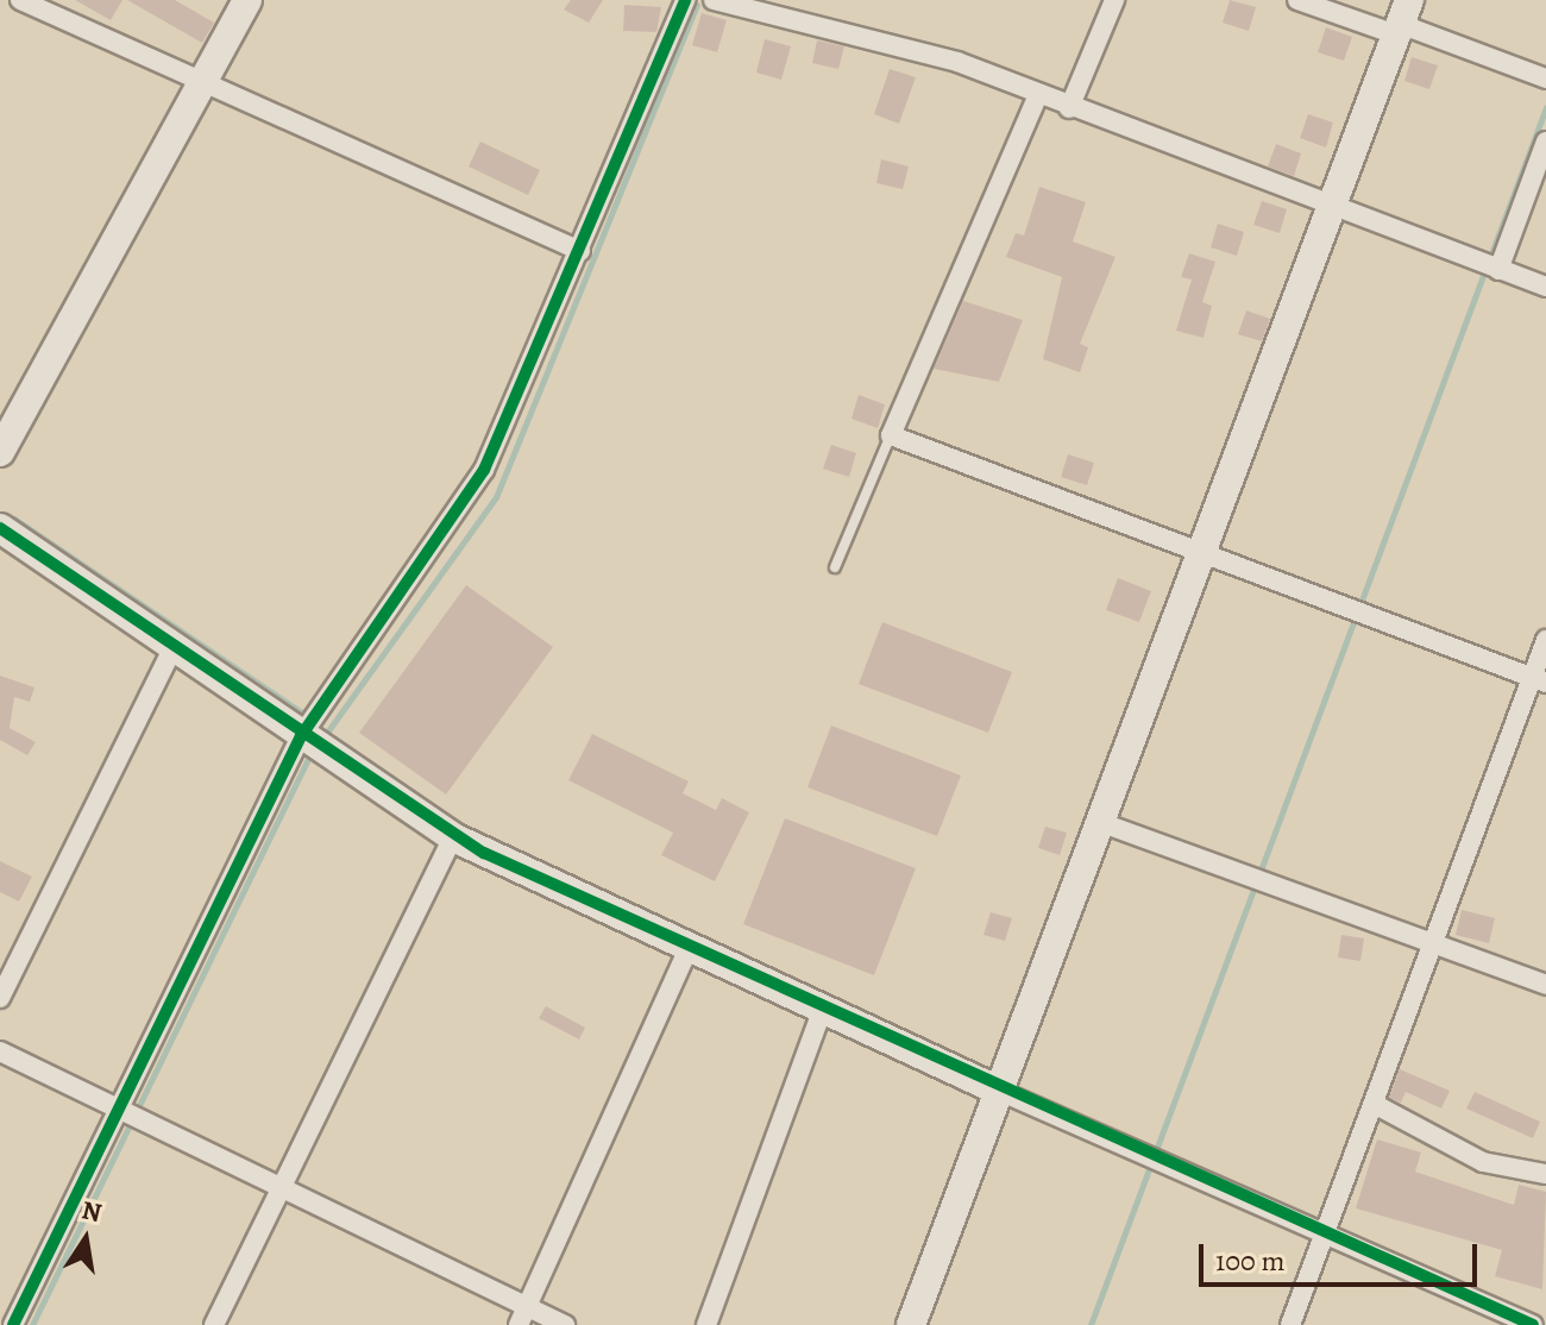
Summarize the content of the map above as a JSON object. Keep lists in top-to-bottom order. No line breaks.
{"scale_bar":"100 m","north":"top"}
